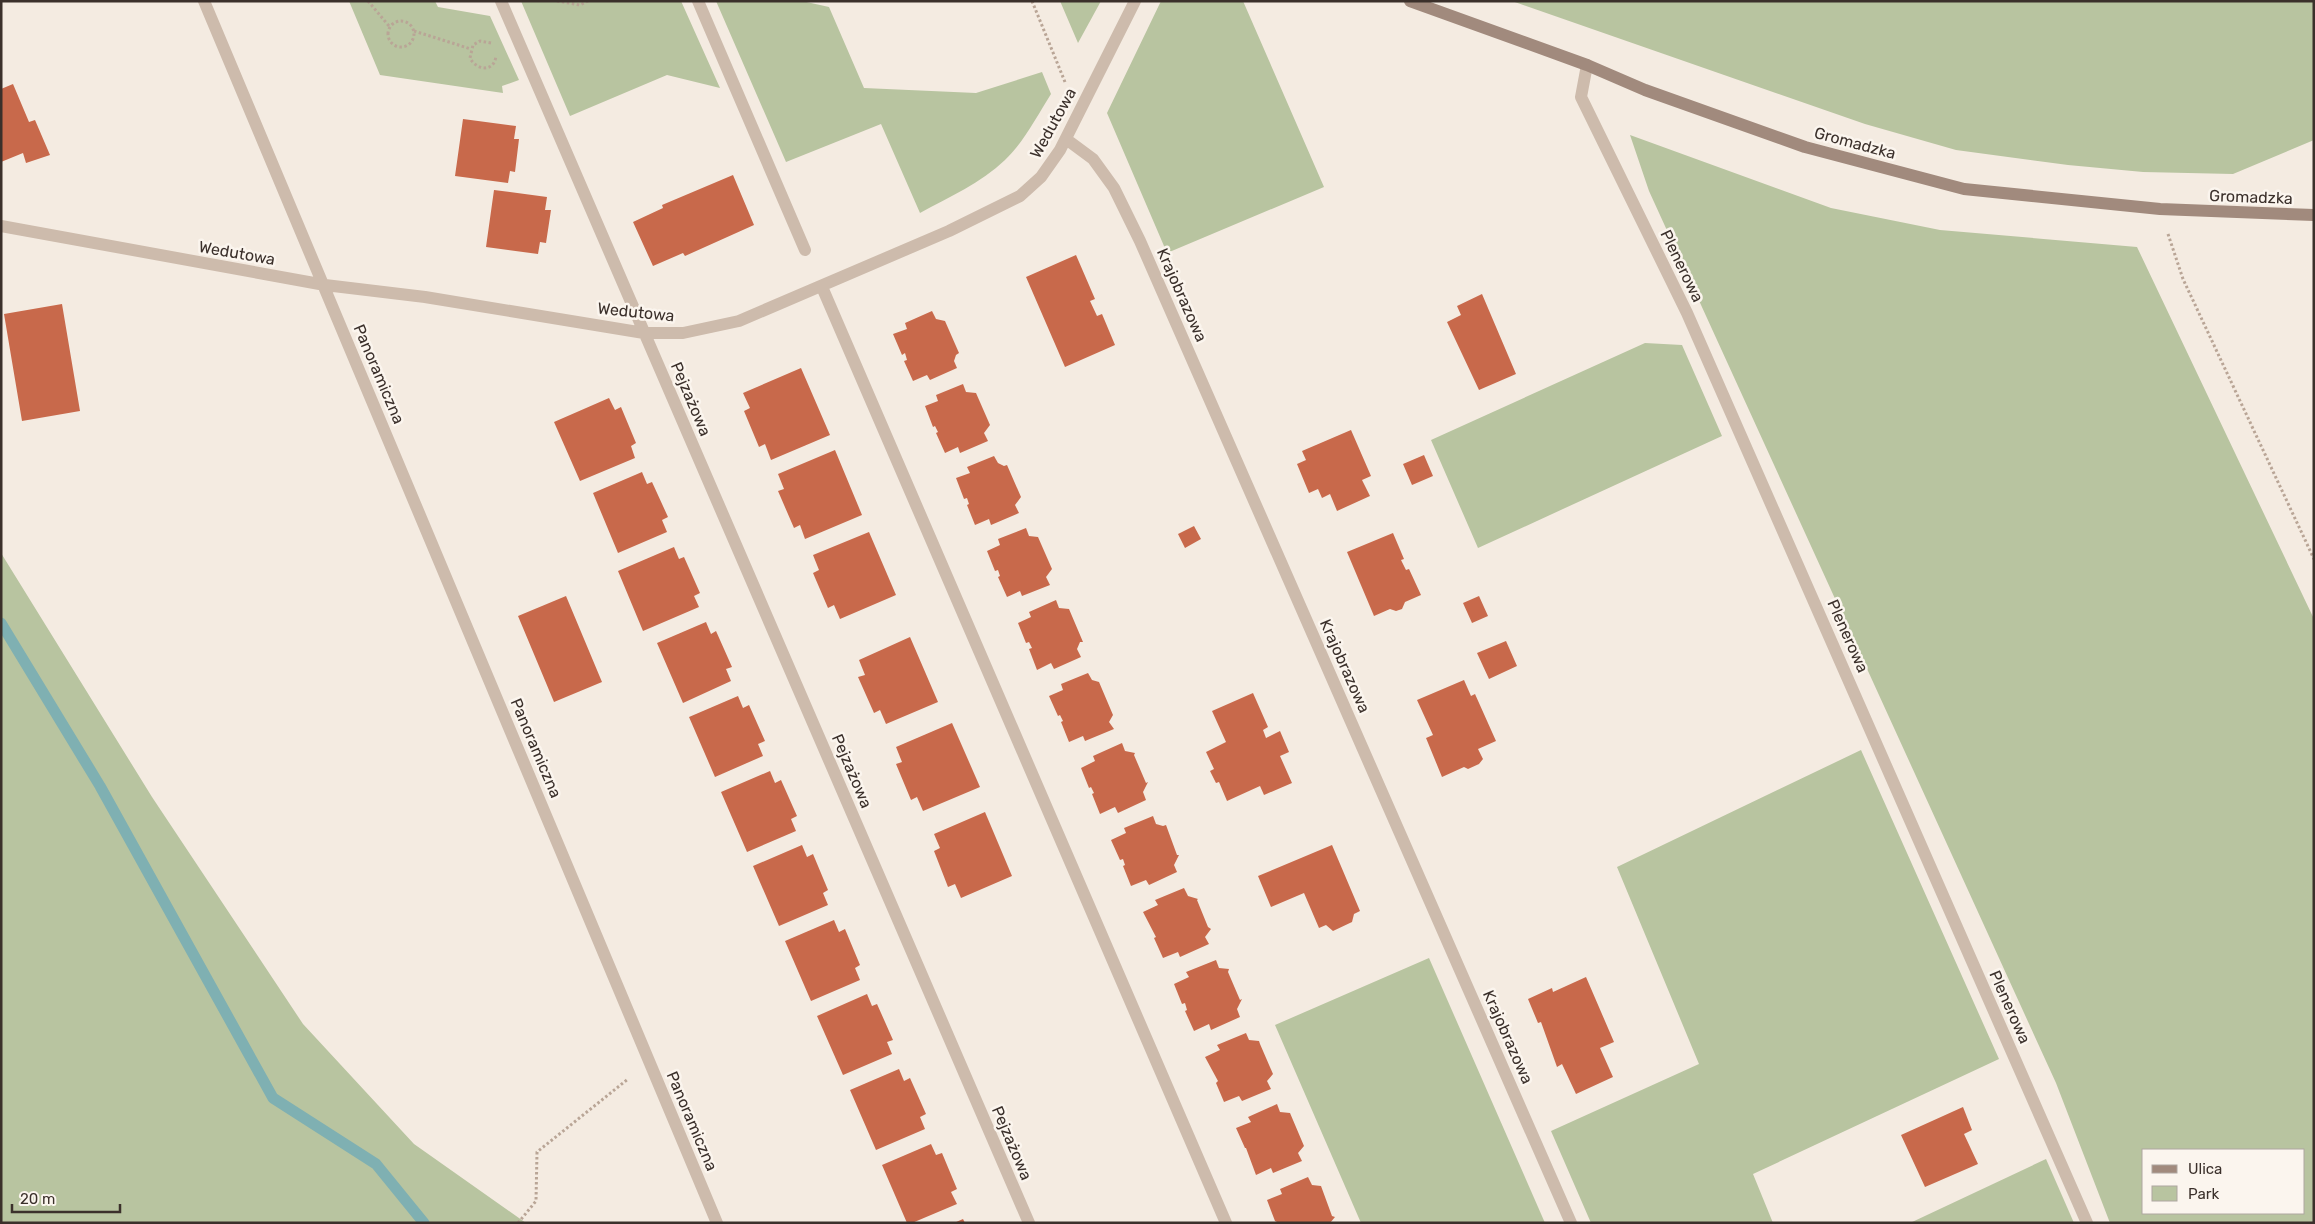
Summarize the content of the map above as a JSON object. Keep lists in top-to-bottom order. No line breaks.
{"streets":{"street":["Wedutowa","Gromadzka","Plenerowa","Krajobrazowa","Panoramiczna","Pejzażowa"]},"crossings":[["Wedutowa","Krajobrazowa"],["Wedutowa","Panoramiczna"],["Wedutowa","Pejzażowa"],["Gromadzka","Plenerowa"]],"legend":["Ulica","Park"],"scale_bar":"20 m"}
